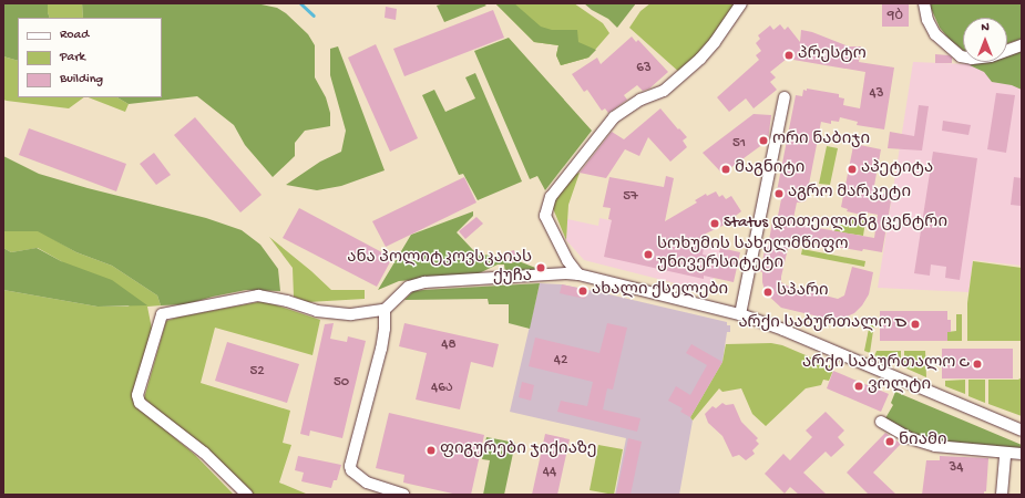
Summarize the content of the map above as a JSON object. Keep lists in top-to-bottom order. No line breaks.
{"places":["პრესტო","ორი ნაბიჯი","მაგნიტი","აპეტიტა","აგრო მარკეტი","Status დითეილინგ ცენტრი","სოხუმის სახელმწიფო უნივერსიტეტი","ანა პოლიტკოვსკაიას ქუჩა","ახალი ქსელები","სპარი","არქი საბურთალო D","არქი საბურთალო C","ვოლტი","ნიამი","ფიგურები ჯიქიაზე"],"house_numbers":["9ბ","63","43","51","57","48","42","52","50","46ა","34","44"],"legend":["Road","Park","Building"],"north":"top"}
